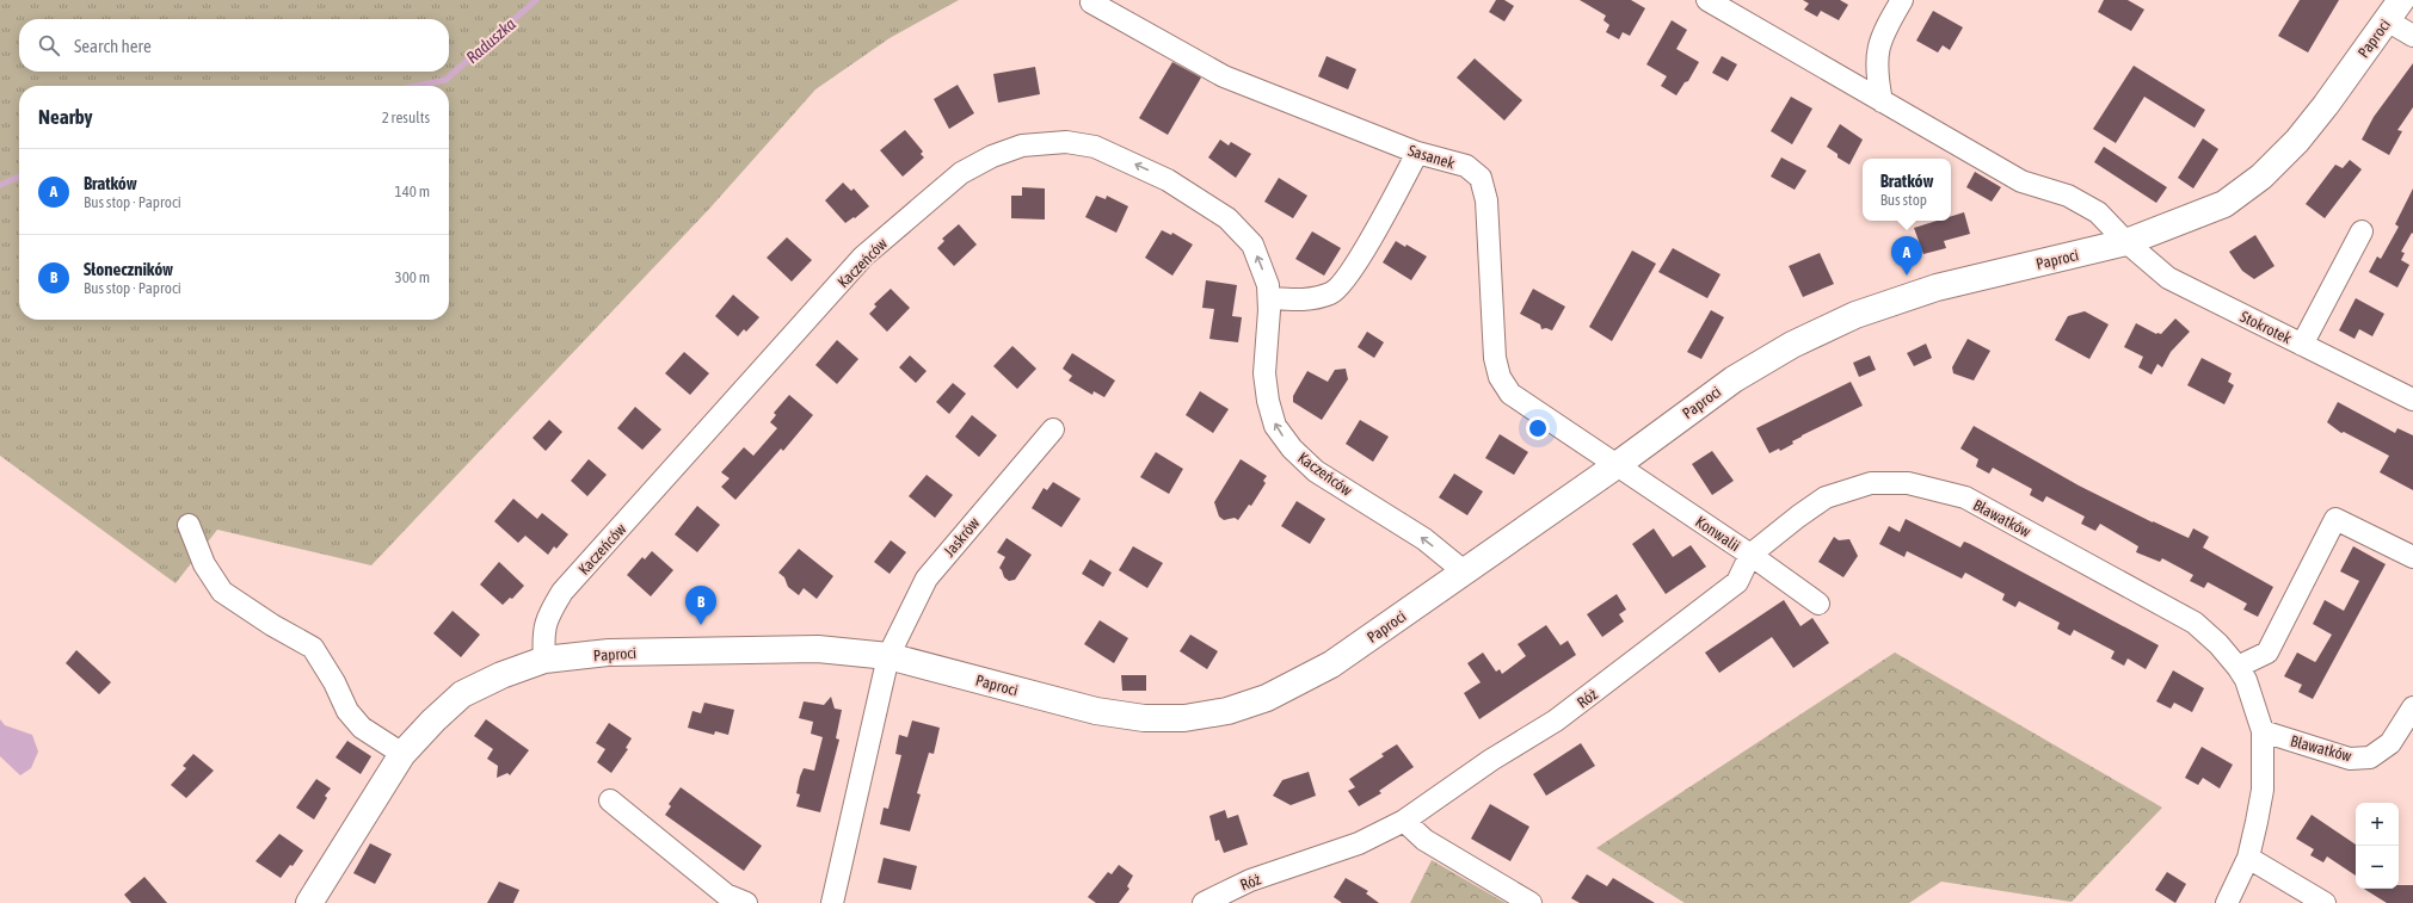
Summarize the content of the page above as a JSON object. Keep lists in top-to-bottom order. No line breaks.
{"streets":{"street":["Paproci","Sasanek","Kaczeńców","Stokrotek","Bławatków","Konwalii","Jaskrów","Róż"]},"crossings":[["Paproci","Sasanek"],["Paproci","Kaczeńców"],["Paproci","Stokrotek"],["Paproci","Konwalii"],["Paproci","Jaskrów"],["Sasanek","Konwalii"],["Bławatków","Konwalii"],["Bławatków","Róż"],["Konwalii","Róż"]],"water":["Raduszka"],"page":{"search":"Search here","heading":["Nearby","2 results"],"list":[{"mark":"A","name":"Bratków","note":"Bus stop · Paproci","value":"140 m"},{"mark":"B","name":"Słoneczników","note":"Bus stop · Paproci","value":"300 m"}],"popup":["Bratków","Bus stop"],"pins":["A","B"],"map_buttons":["+","−"]}}
